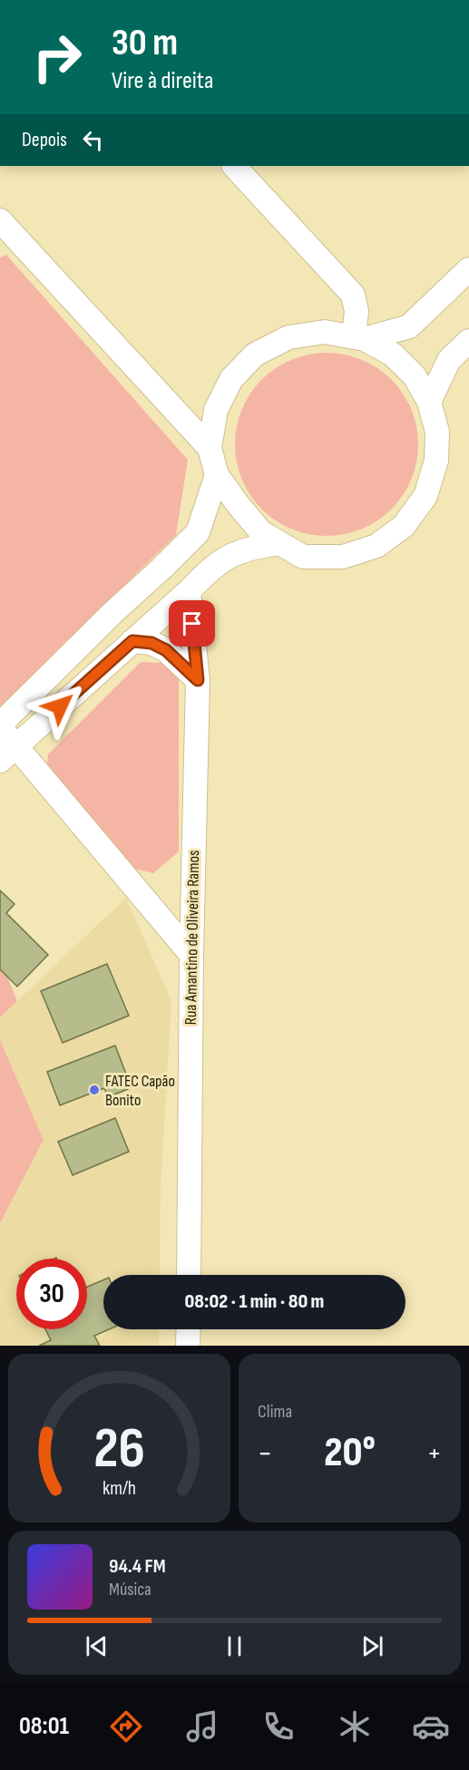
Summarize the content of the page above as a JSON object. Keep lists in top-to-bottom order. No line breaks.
{"streets":{"street":["Rua Amantino de Oliveira Ramos"]},"places":["FATEC Capão Bonito"],"page":{"turn":["30 m","Vire à direita"],"then":"Depois","limit":"30","trip":"08:02 · 1 min · 80 m","tile":"Clima","heat":["−","20°","+"],"song":["94.4 FM","Música"],"tabs":"08:01","gauge":["26","km/h"]}}
